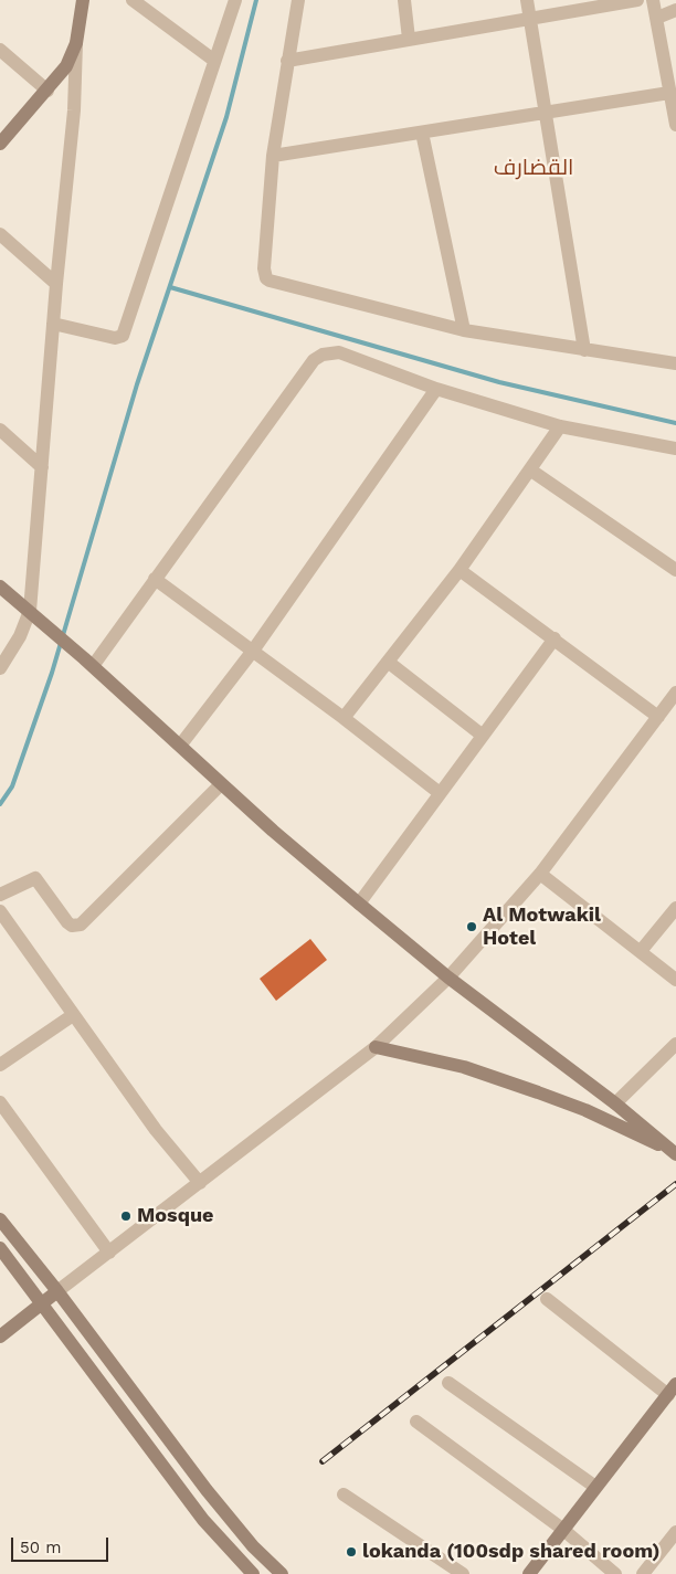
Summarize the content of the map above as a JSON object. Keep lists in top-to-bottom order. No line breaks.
{"districts":["القضارف"],"places":["Al Motwakil Hotel","Mosque","lokanda (100sdp shared room)"],"scale_bar":"50 m"}
